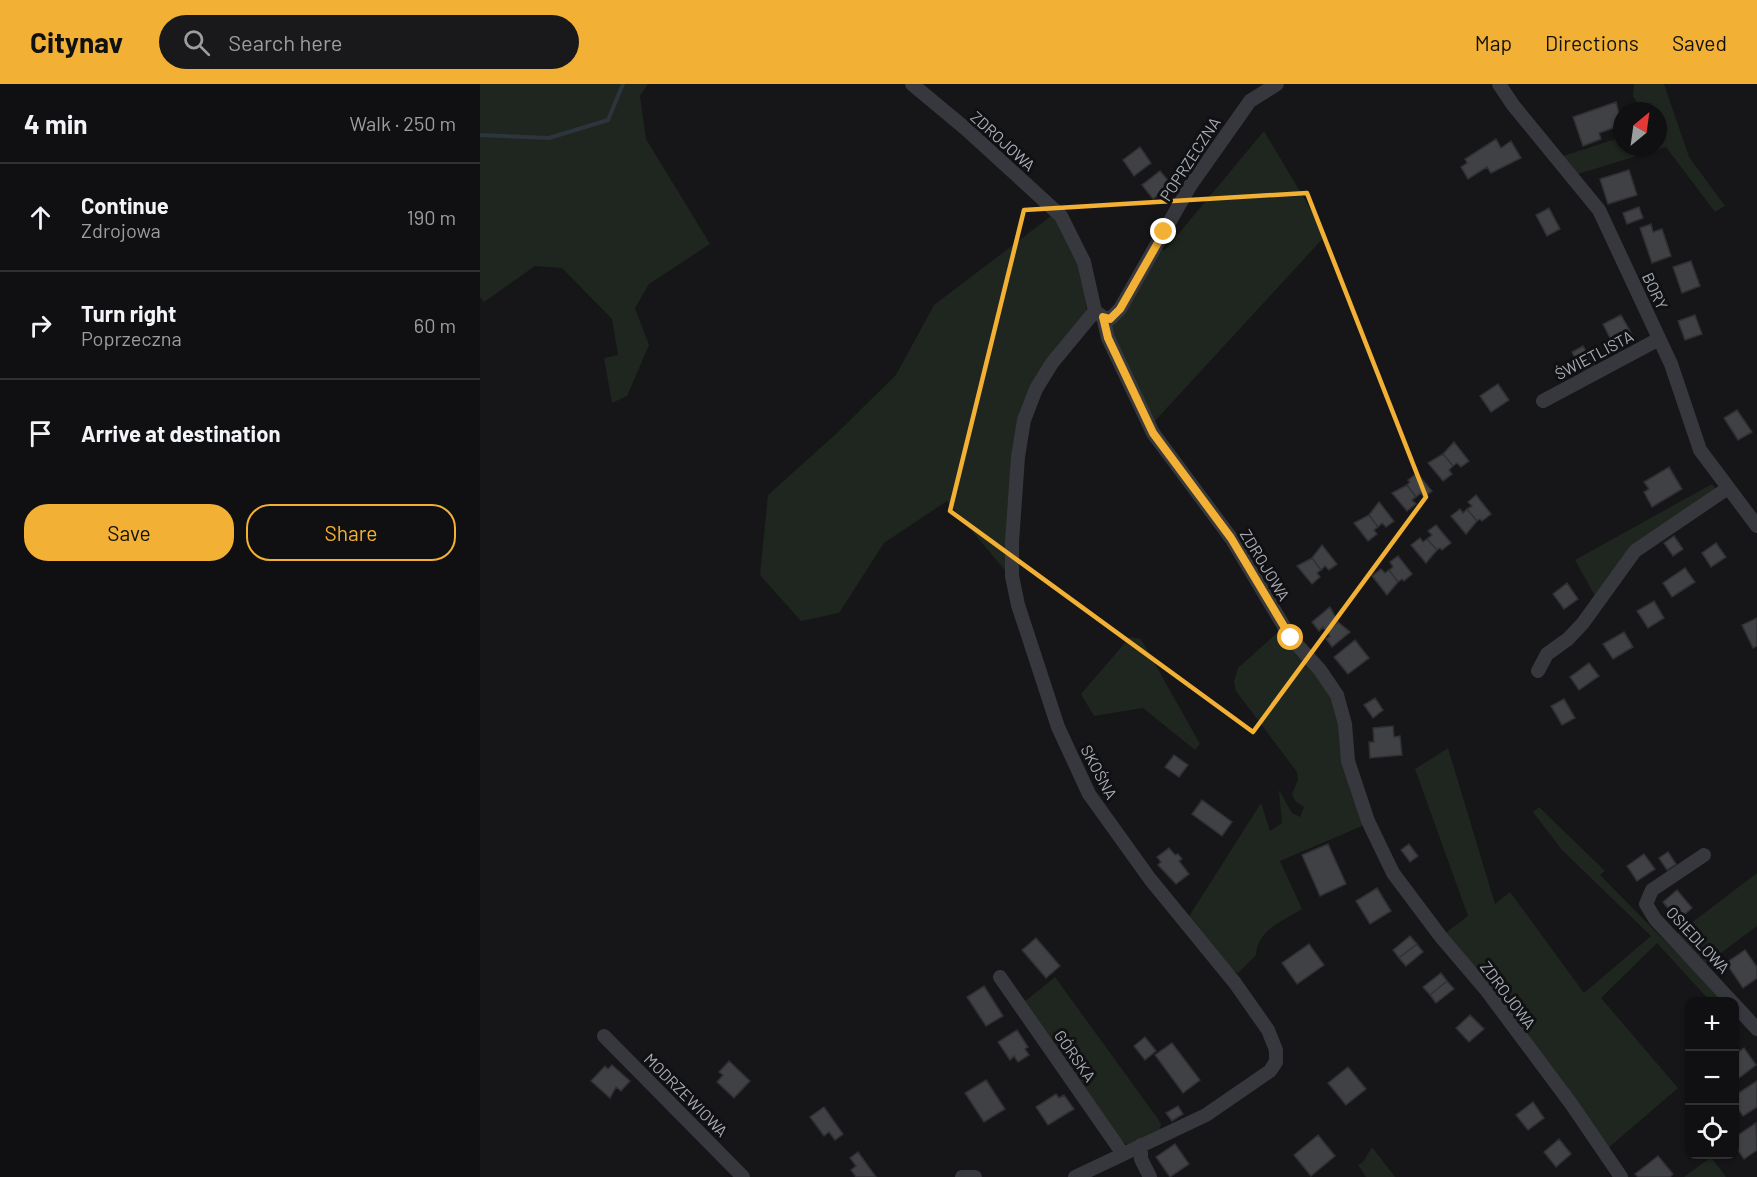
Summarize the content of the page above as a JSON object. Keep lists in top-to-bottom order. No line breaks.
{"streets":{"street":["ZDROJOWA","POPRZECZNA","BORY","ŚWIETLISTA","SKOŚNA","OSIEDLOWA","GÓRSKA","MODRZEWIOWA"]},"crossings":[["ZDROJOWA","POPRZECZNA"],["ZDROJOWA","SKOŚNA"],["POPRZECZNA","SKOŚNA"],["BORY","ŚWIETLISTA"],["SKOŚNA","GÓRSKA"]],"north":"top right","page":{"header":"Citynav","search":"Search here","nav":["Map","Directions","Saved"],"heading":["4 min","Walk · 250 m"],"list":[["Continue","Zdrojowa","190 m"],["Turn right","Poprzeczna","60 m"],"Arrive at destination"],"buttons":["Save","Share"],"map_buttons":["+","−"]}}
